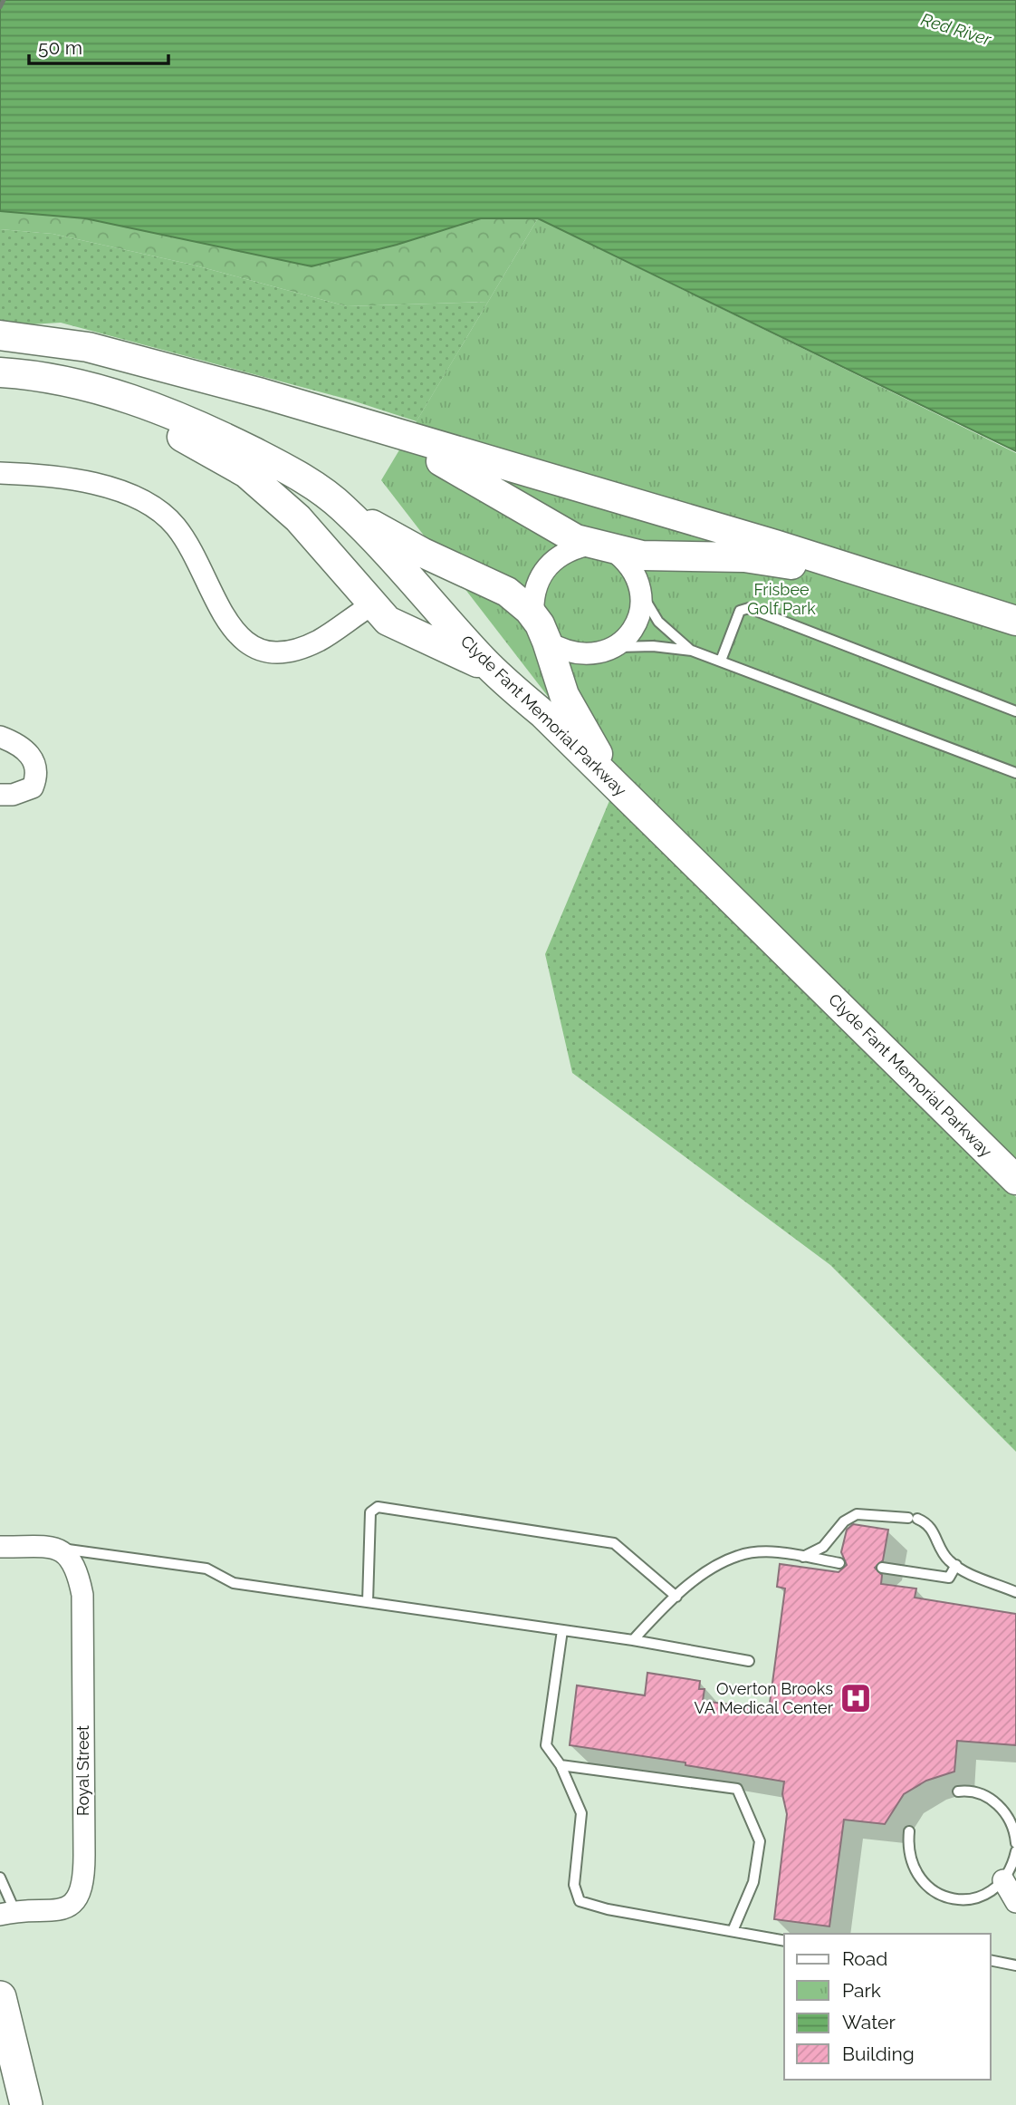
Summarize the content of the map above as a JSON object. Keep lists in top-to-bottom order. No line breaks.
{"streets":{"main road":["Clyde Fant Memorial Parkway"],"street":["Royal Street"]},"water":["Red River"],"parks":["Frisbee Golf Park"],"places":{"hospital":["Overton Brooks VA Medical Center"]},"legend":["Road","Park","Water","Building"],"scale_bar":"50 m"}
